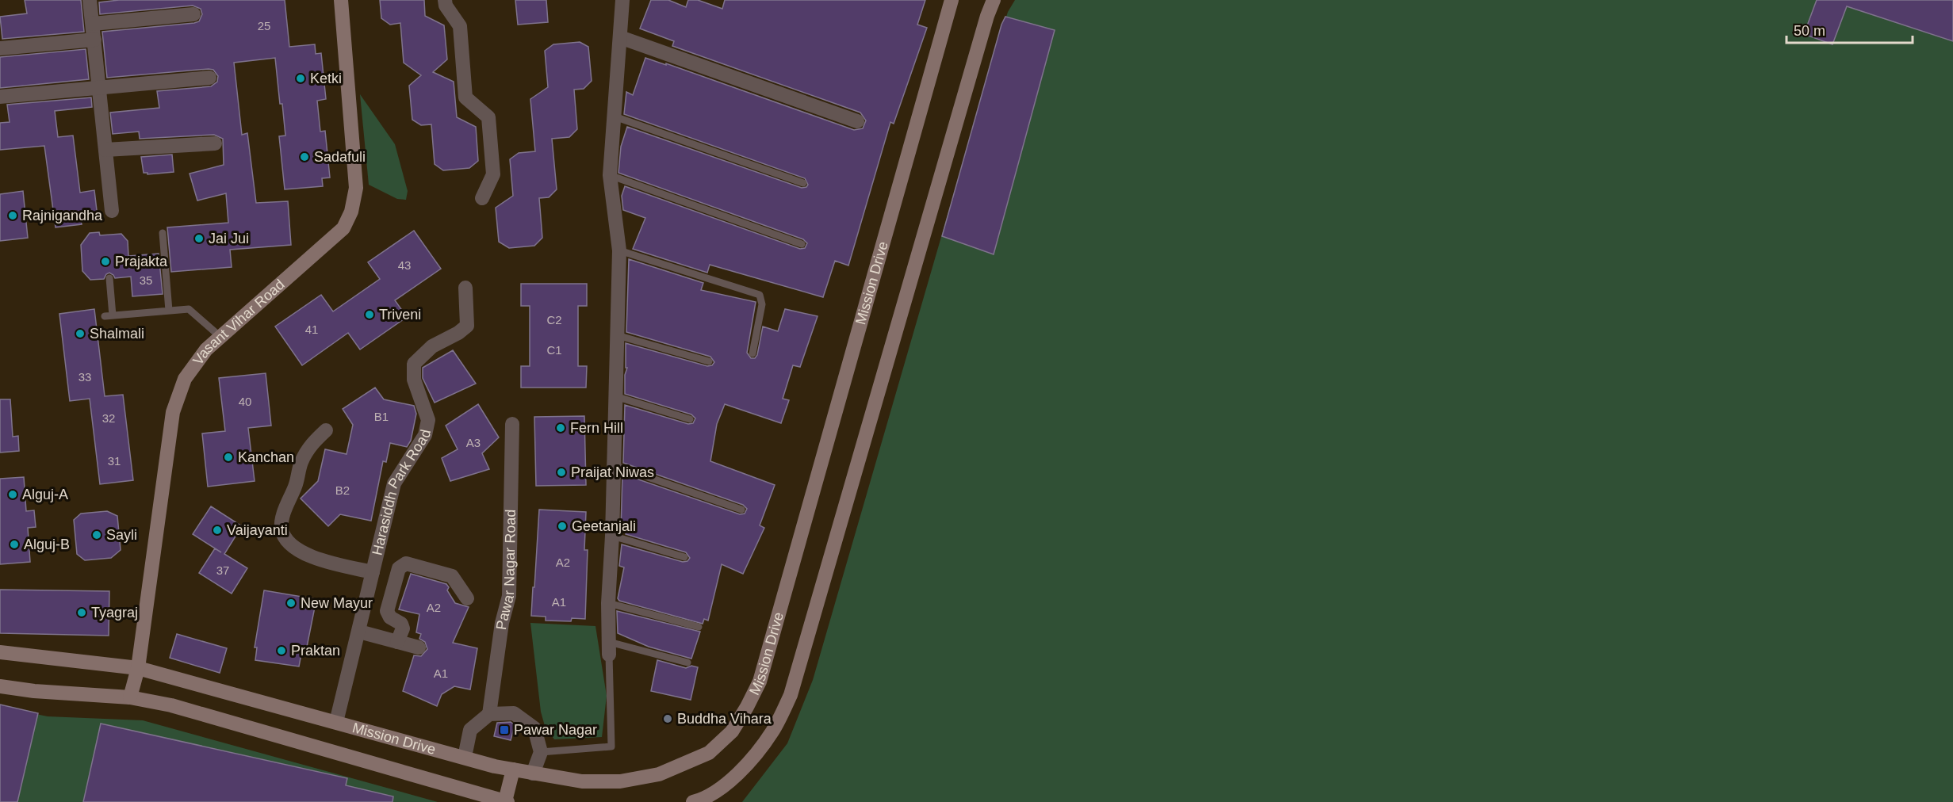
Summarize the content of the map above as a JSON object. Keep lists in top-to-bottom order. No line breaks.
{"streets":{"street":["Mission Drive","Vasant Vihar Road","Harasiddh Park Road","Pawar Nagar Road"]},"crossings":[["Mission Drive","Vasant Vihar Road"],["Mission Drive","Harasiddh Park Road"]],"places":{"other":["Ketki","Sadafuli","Rajnigandha","Jai Jui","Prajakta","Triveni","Shalmali","Fern Hill","Kanchan","Praijat Niwas","Alguj-A","Geetanjali","Vaijayanti","Sayli","Alguj-B","New Mayur","Tyagraj","Praktan","Buddha Vihara"],"transit":["Pawar Nagar"]},"house_numbers":["25","43","35","C2","41","C1","33","40","B1","32","A3","31","B2","A2","37","A1","A2","A1"],"scale_bar":"50 m"}
